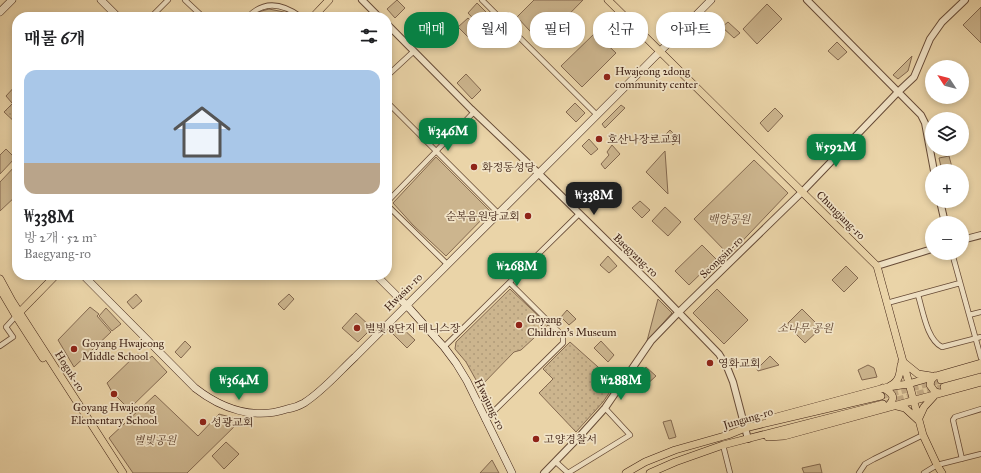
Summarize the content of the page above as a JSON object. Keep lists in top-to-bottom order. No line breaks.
{"streets":{"main road":["Chungjang-ro","Hwasin-ro","Hoguk-ro","Hwajung-ro","Jungang-ro"],"street":["Baegyang-ro","Seongsin-ro"]},"crossings":[["Chungjang-ro","Seongsin-ro"],["Chungjang-ro","Hwasin-ro"],["Baegyang-ro","Seongsin-ro"],["Baegyang-ro","Hwasin-ro"],["Baegyang-ro","Jungang-ro"],["Hwasin-ro","Hwajung-ro"]],"parks":["백양공원","소나무 공원","별빛공원"],"places":["Hwajeong 2dong community center","호산나장로교회","화정동성당","순복음원당교회","Goyang Children’s Museum","별빛 8단지 테니스장","Goyang Hwajeong Middle School","영화교회","Goyang Hwajeong Elementary School","성광교회","고양경찰서"],"north":"top left","page":{"chip":["매매","월세","필터","신규","아파트"],"heading":"매물 6개","map_buttons":["+","−"],"list":[{"name":"₩338M","note":"방 2개 · 52 m² · Baegyang-ro"}],"price":["₩346M","₩592M","₩338M","₩268M","₩364M","₩288M"]}}
